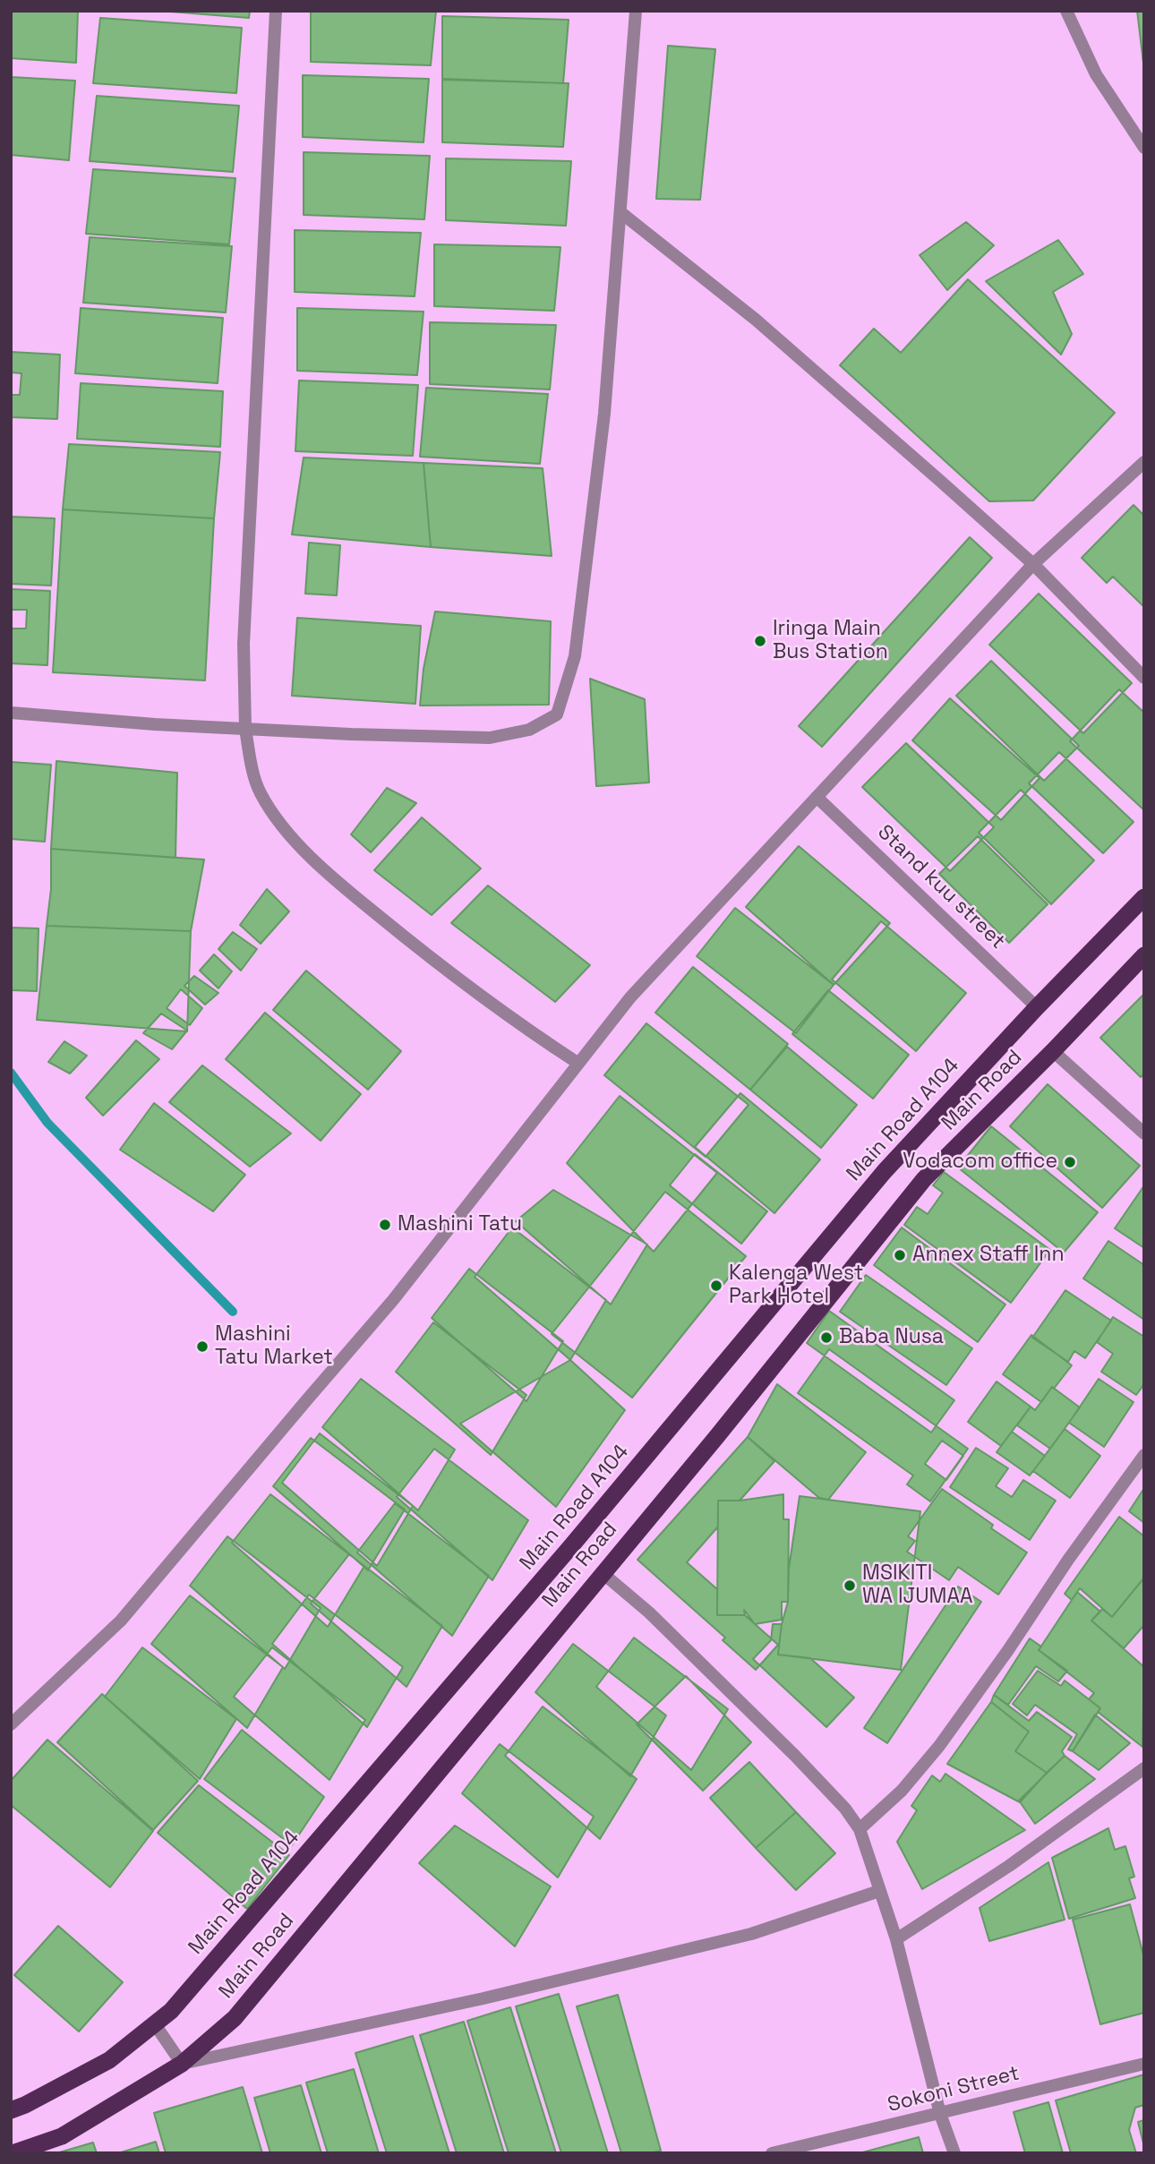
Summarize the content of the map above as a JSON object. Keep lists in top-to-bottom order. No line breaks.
{"streets":{"highway":["Main Road","Main Road A104"],"street":["Stand kuu street","Sokoni Street"]},"crossings":[["Stand kuu street","Main Road A104"]],"places":["Iringa Main Bus Station","Vodacom office","Mashini Tatu","Annex Staff Inn","Kalenga West Park Hotel","Baba Nusa","Mashini Tatu Market","MSIKITI WA IJUMAA"]}
